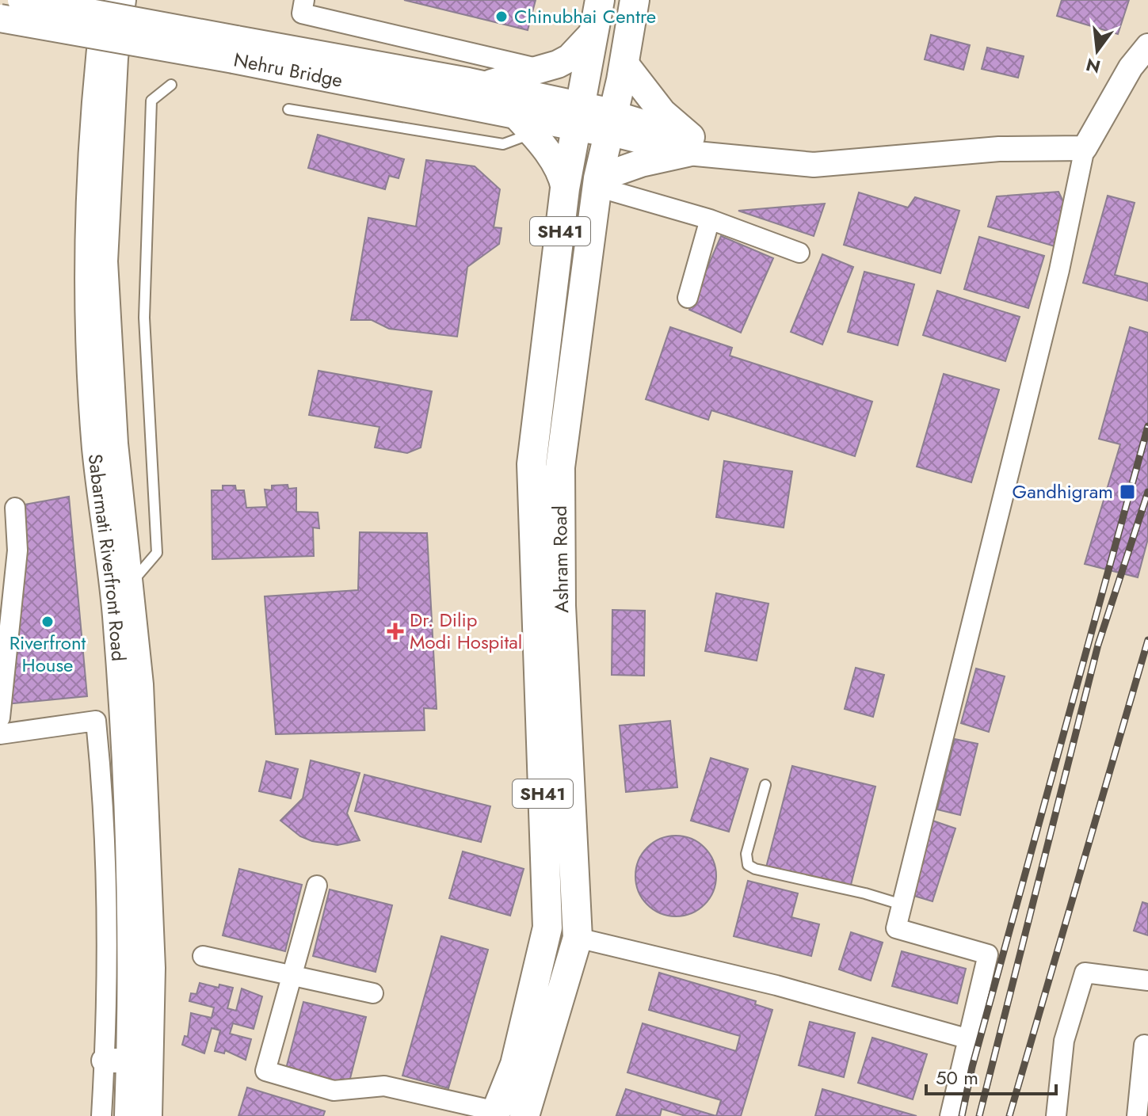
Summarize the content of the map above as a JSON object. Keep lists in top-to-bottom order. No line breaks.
{"streets":{"main road":["Nehru Bridge","SH41","Ashram Road"],"street":["Sabarmati Riverfront Road"]},"crossings":[["Nehru Bridge","Ashram Road"]],"places":{"other":["Chinubhai Centre","Riverfront House"],"transit":["Gandhigram"],"health":["Dr. Dilip Modi Hospital"]},"scale_bar":"50 m","north":"bottom"}
